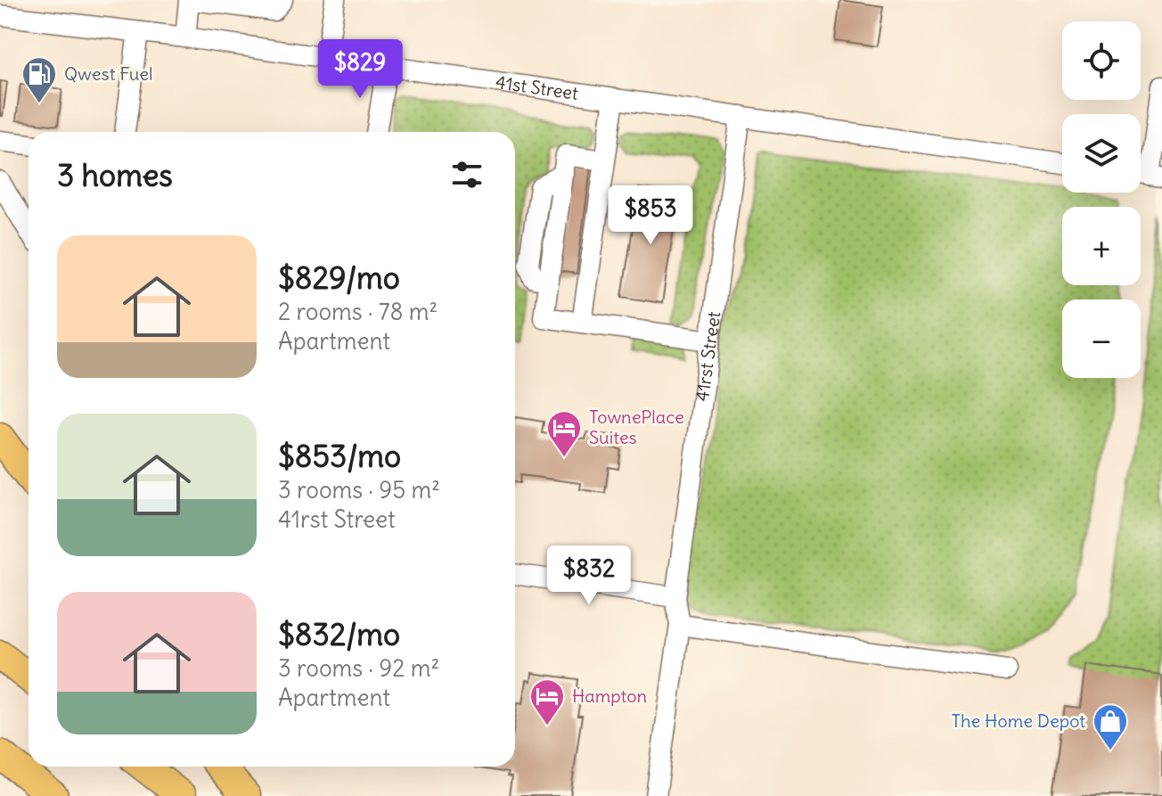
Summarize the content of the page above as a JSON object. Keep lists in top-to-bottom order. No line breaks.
{"streets":{"street":["41st Street","41rst Street"]},"crossings":[["41st Street","41rst Street"]],"places":{"fuel station":["Qwest Fuel"],"hotel":["TownePlace Suites","Hampton"],"shop":["The Home Depot"]},"page":{"map_buttons":["+","−"],"price":["$829","$853","$832"],"heading":"3 homes","list":[{"name":"$829/mo","note":"2 rooms · 78 m² · Apartment"},{"name":"$853/mo","note":"3 rooms · 95 m² · 41rst Street"},{"name":"$832/mo","note":"3 rooms · 92 m² · Apartment"}]}}
